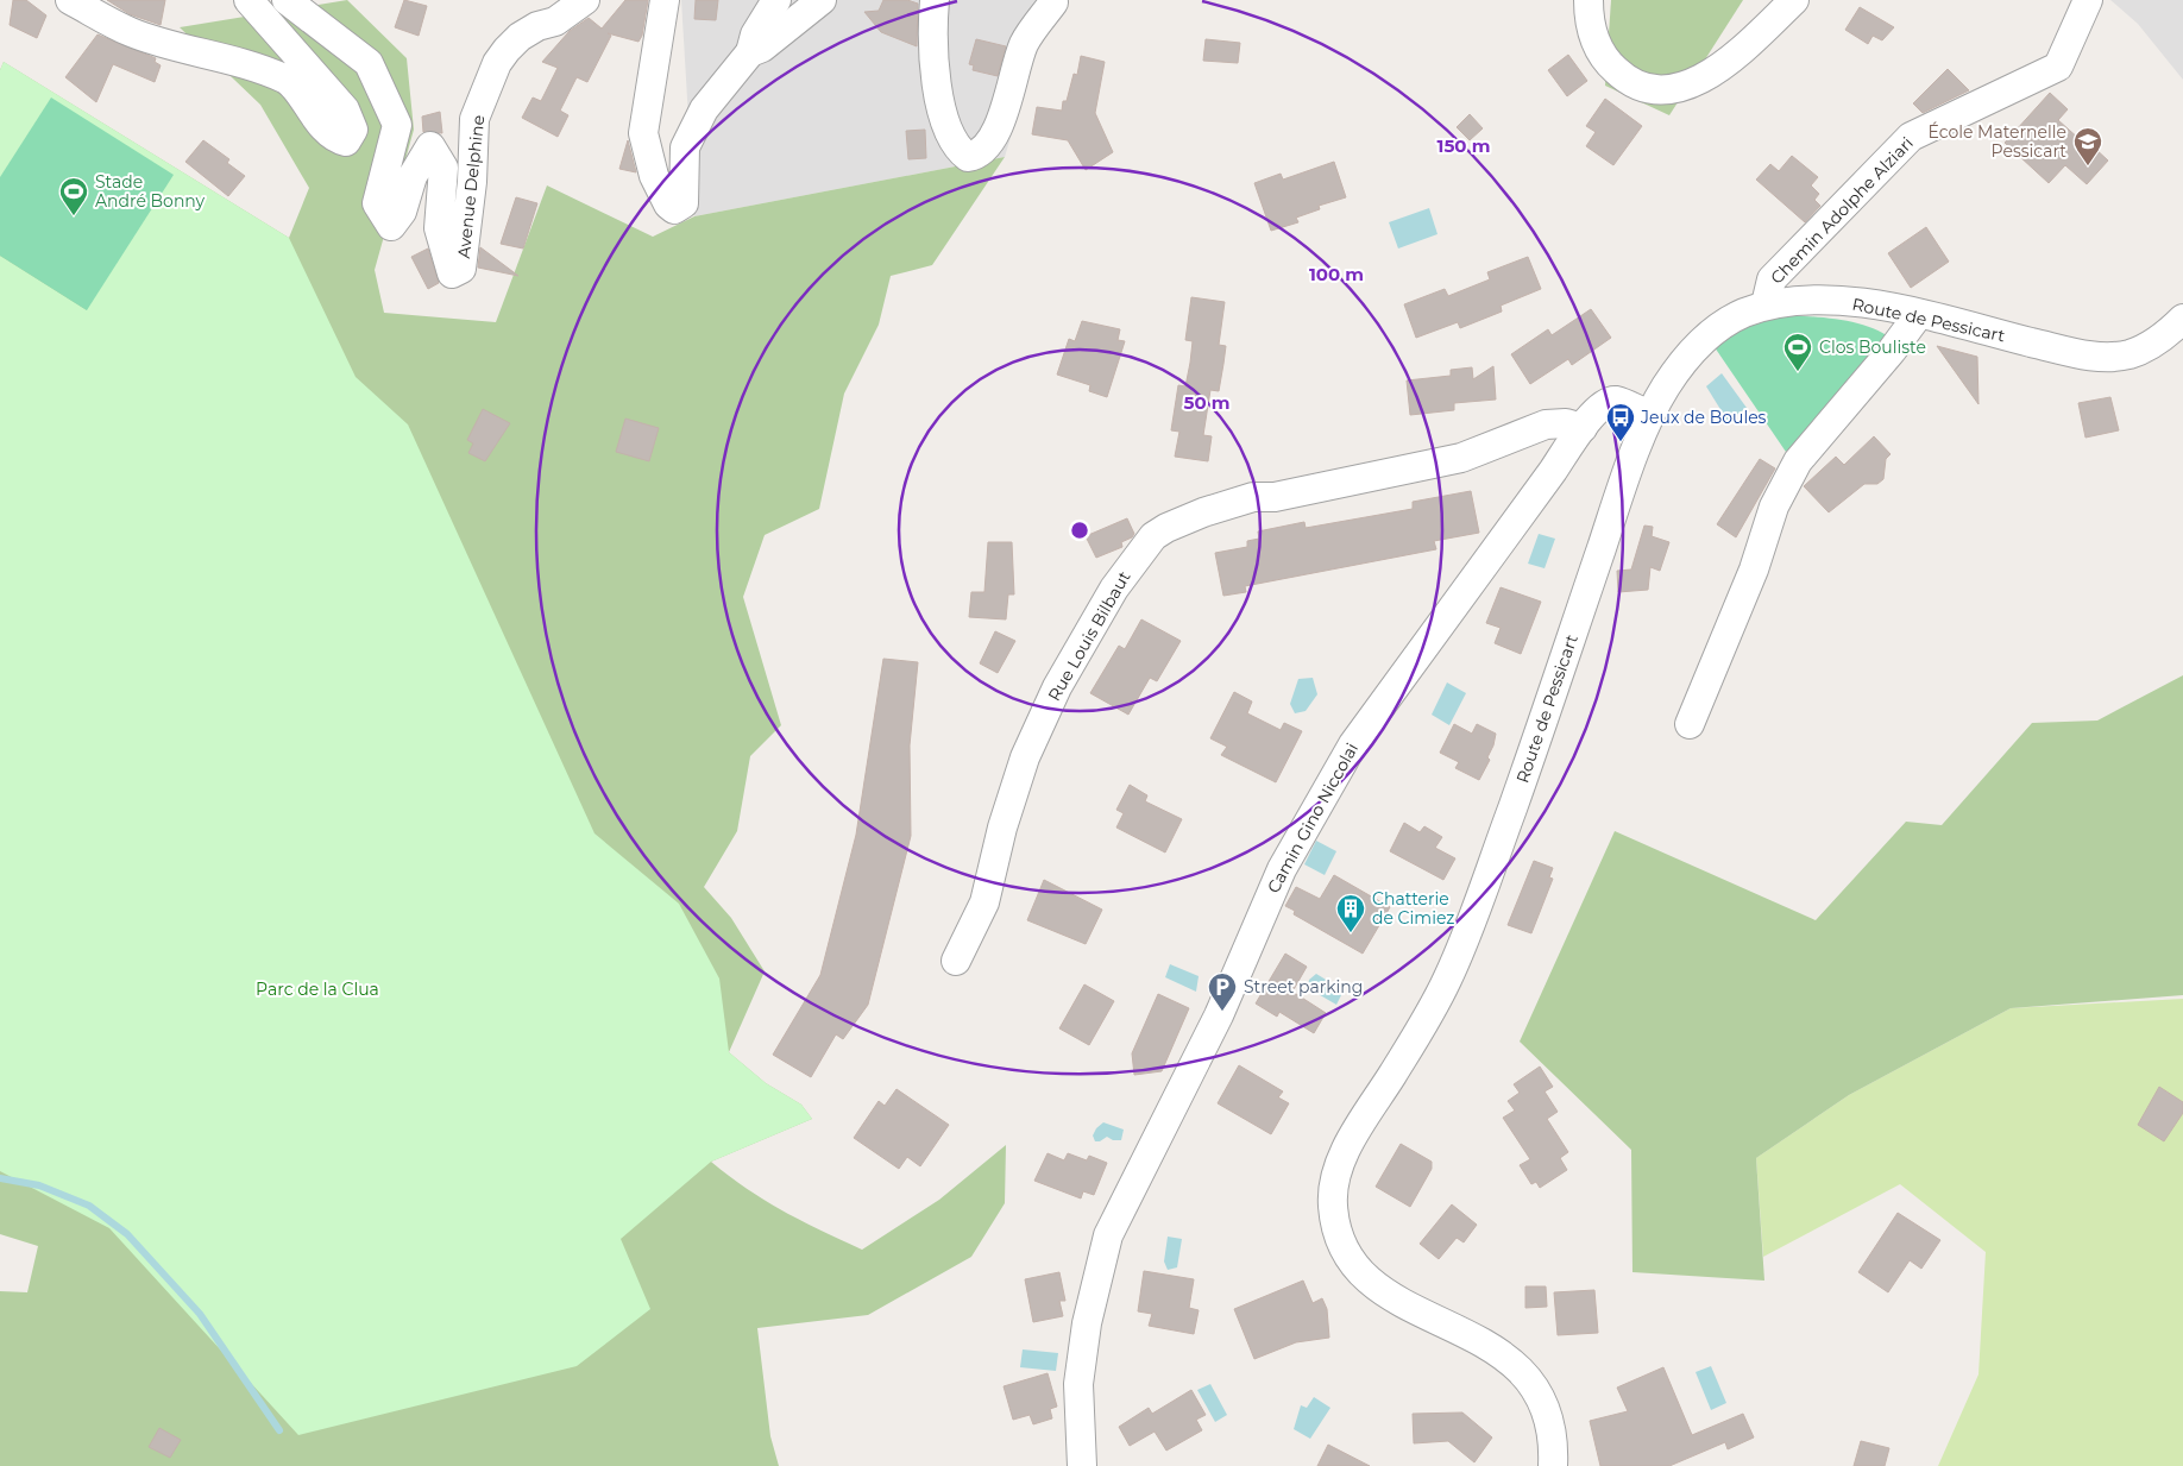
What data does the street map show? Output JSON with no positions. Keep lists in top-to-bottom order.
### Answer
{
  "streets": {
    "street": [
      "Avenue Delphine",
      "Chemin Adolphe Alziari",
      "Route de Pessicart",
      "Rue Louis Bilbaut",
      "Camin Gino Niccolai"
    ]
  },
  "crossings": [
    ["Chemin Adolphe Alziari", "Route de Pessicart"],
    ["Route de Pessicart", "Camin Gino Niccolai"],
    ["Rue Louis Bilbaut", "Camin Gino Niccolai"]
  ],
  "parks": ["Parc de la Clua"],
  "places": {
    "school or university": ["École Maternelle Pessicart"],
    "sports": ["Stade André Bonny", "Clos Bouliste"],
    "bus stop": ["Jeux de Boules"],
    "building": ["Chatterie de Cimiez"],
    "parking": ["Street parking"]
  },
  "rings": ["150 m", "100 m", "50 m"]
}
